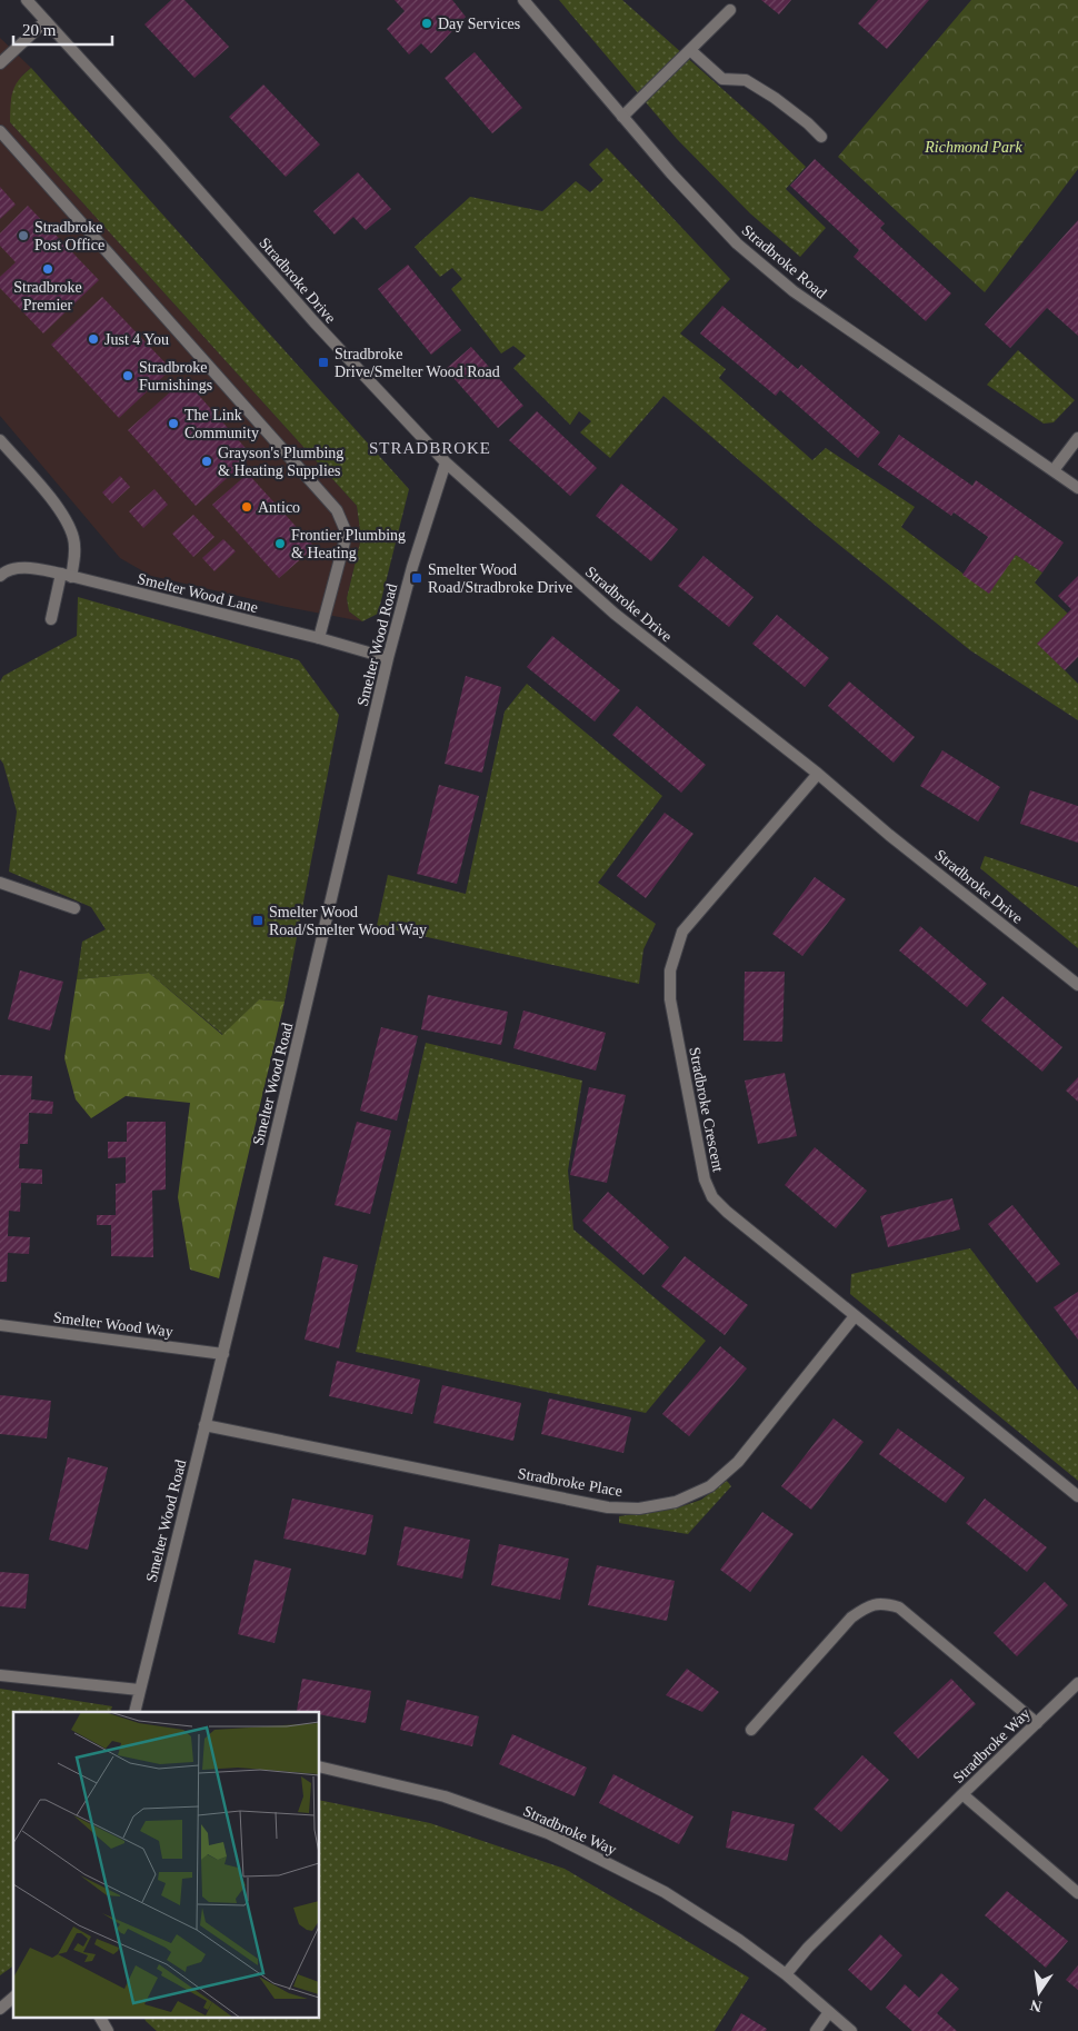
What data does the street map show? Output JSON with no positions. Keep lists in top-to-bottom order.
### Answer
{
  "streets": {
    "street": [
      "Stradbroke Road",
      "Stradbroke Drive",
      "Smelter Wood Lane",
      "Smelter Wood Road",
      "Stradbroke Crescent",
      "Smelter Wood Way",
      "Stradbroke Place",
      "Stradbroke Way"
    ]
  },
  "crossings": [
    ["Stradbroke Drive", "Smelter Wood Road"],
    ["Stradbroke Drive", "Stradbroke Crescent"],
    ["Smelter Wood Lane", "Smelter Wood Road"],
    ["Smelter Wood Road", "Smelter Wood Way"],
    ["Smelter Wood Road", "Stradbroke Place"],
    ["Stradbroke Crescent", "Stradbroke Place"]
  ],
  "districts": ["STRADBROKE"],
  "parks": ["Richmond Park"],
  "places": {
    "other": [
      "Day Services",
      "Stradbroke Post Office",
      "Stradbroke Premier",
      "Just 4 You",
      "Stradbroke Furnishings",
      "The Link Community",
      "Grayson's Plumbing & Heating Supplies",
      "Antico",
      "Frontier Plumbing & Heating"
    ],
    "transit": ["Stradbroke Drive/Smelter Wood Road", "Smelter Wood Road/Stradbroke Drive", "Smelter Wood Road/Smelter Wood Way"]
  },
  "scale_bar": "20 m",
  "north": "bottom"
}
